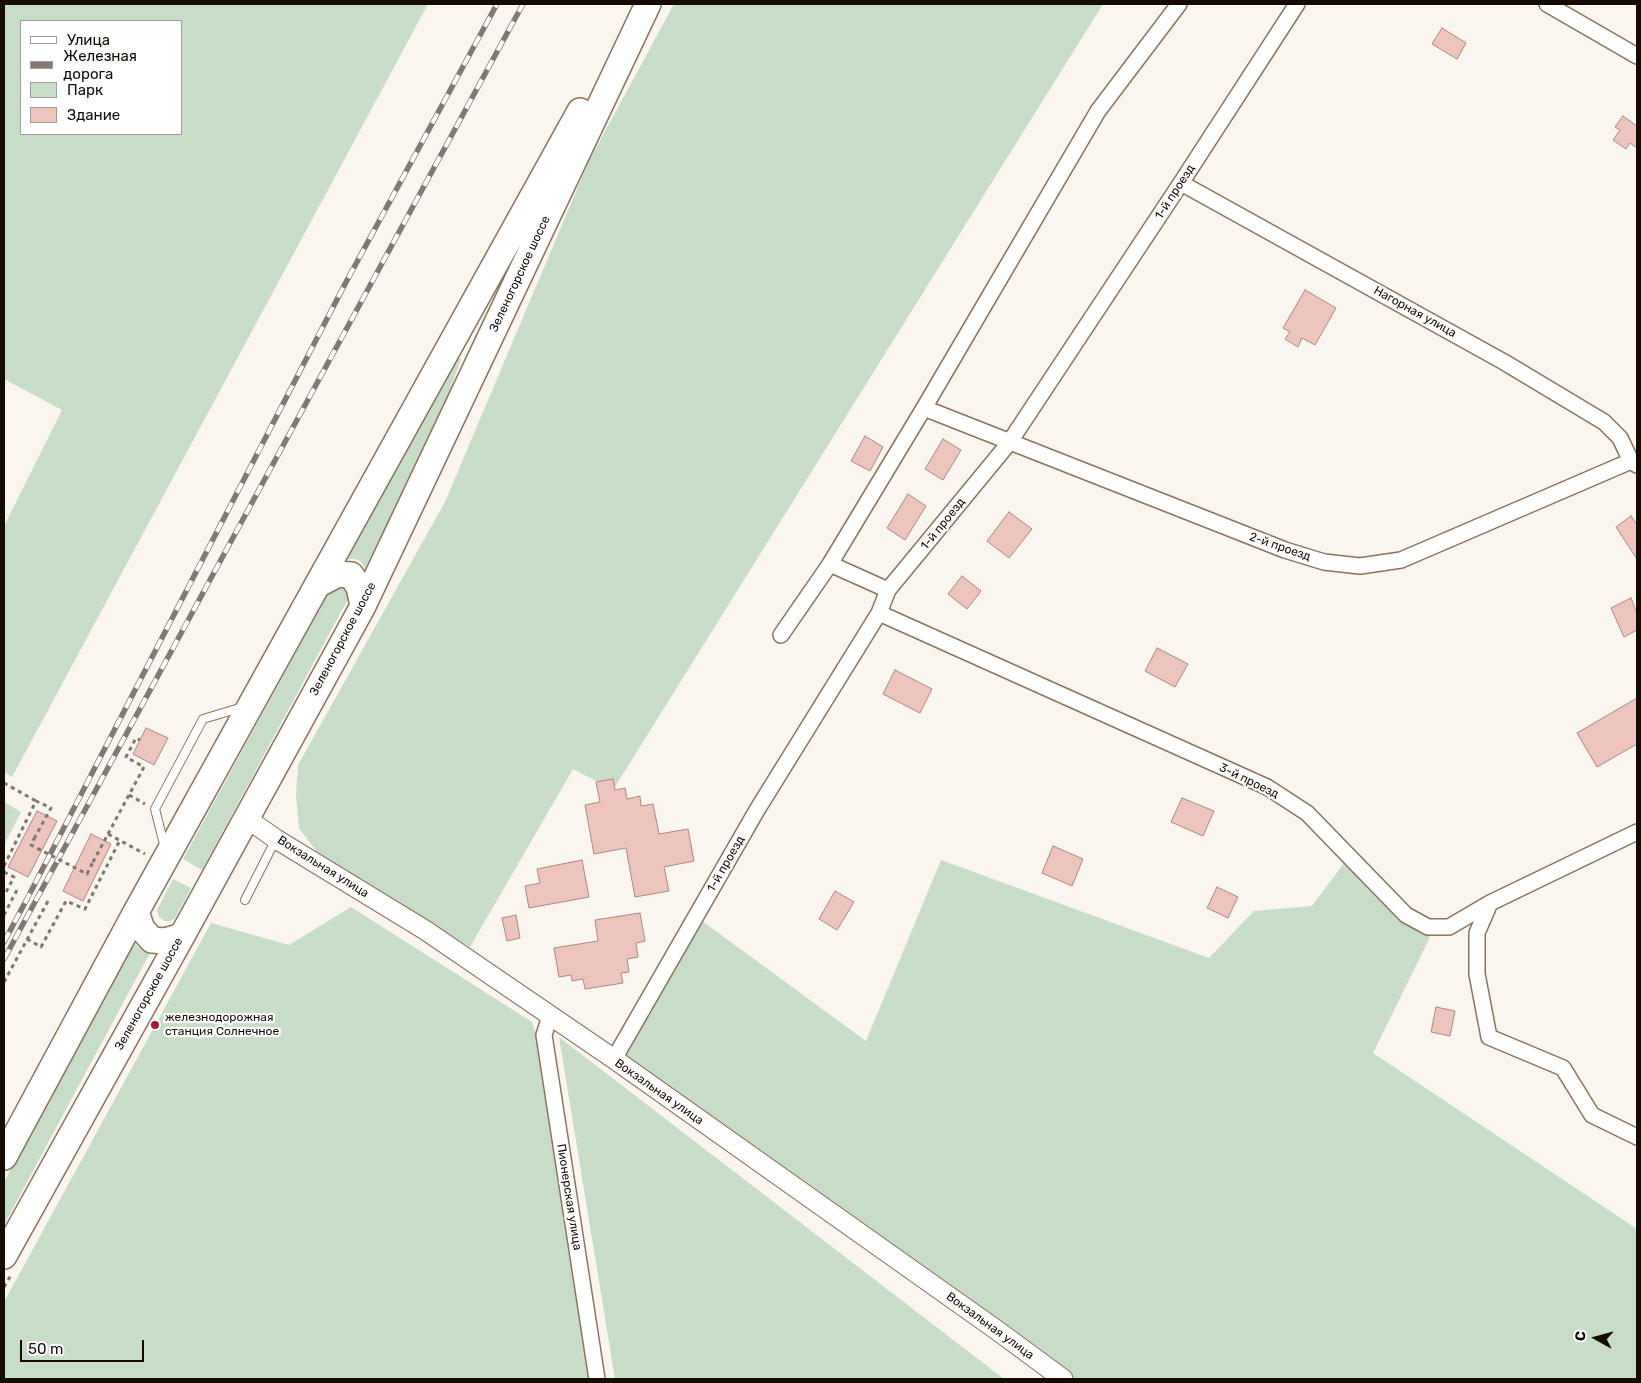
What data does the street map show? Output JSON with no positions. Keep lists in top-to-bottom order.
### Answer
{
  "streets": {
    "main road": ["Зеленогорское шоссе"],
    "street": [
      "1-й проезд",
      "Нагорная улица",
      "2-й проезд",
      "3-й проезд",
      "Вокзальная улица",
      "Пионерская улица"
    ]
  },
  "crossings": [
    ["1-й проезд", "Нагорная улица"],
    ["1-й проезд", "2-й проезд"],
    ["1-й проезд", "3-й проезд"],
    ["1-й проезд", "Вокзальная улица"],
    ["Зеленогорское шоссе", "Вокзальная улица"],
    ["Нагорная улица", "2-й проезд"],
    ["Вокзальная улица", "Пионерская улица"]
  ],
  "places": ["железнодорожная станция Солнечное"],
  "legend": [
    "Улица",
    "Железная дорога",
    "Парк",
    "Здание"
  ],
  "scale_bar": "50 m",
  "north": "left"
}
